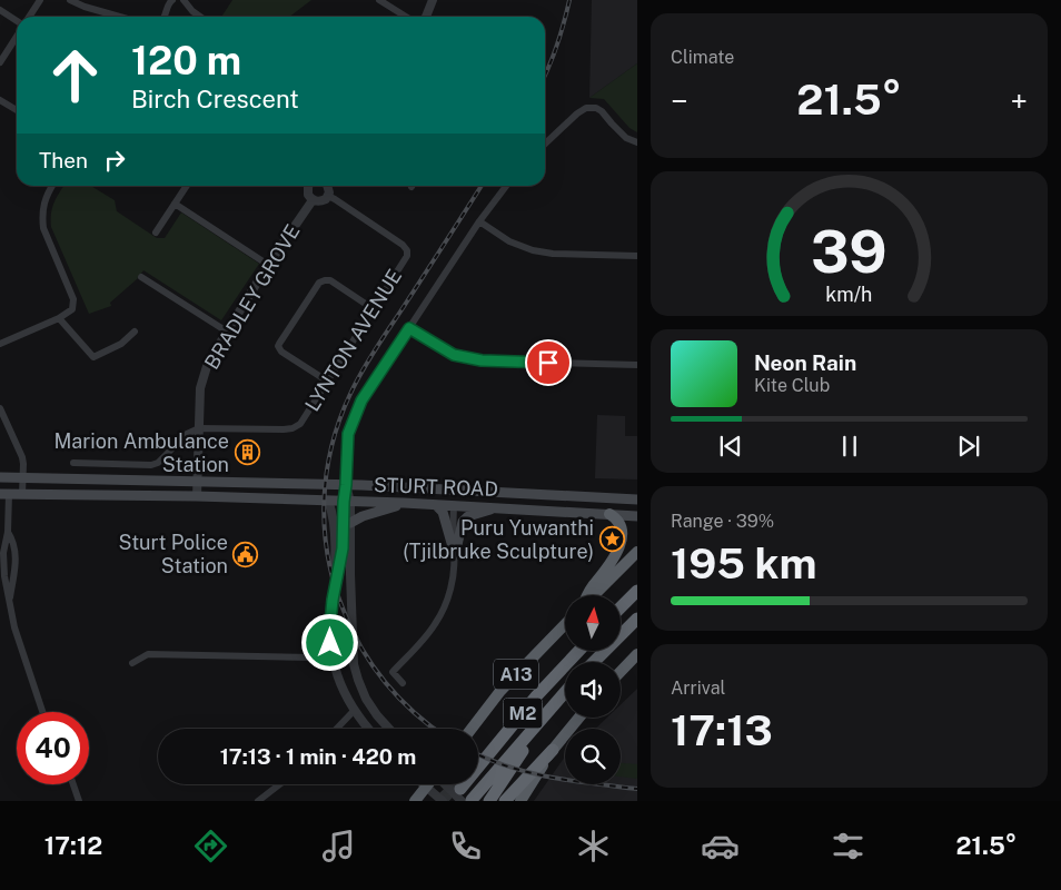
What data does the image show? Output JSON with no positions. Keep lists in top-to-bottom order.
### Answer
{
  "streets": {
    "highway": ["A13", "M2"],
    "main road": ["STURT ROAD"],
    "street": ["BRADLEY GROVE", "LYNTON AVENUE"]
  },
  "crossings": [
    ["BRADLEY GROVE", "LYNTON AVENUE"],
    ["BRADLEY GROVE", "STURT ROAD"]
  ],
  "places": {
    "building": ["Marion Ambulance Station"],
    "place": ["Puru Yuwanthi (Tjilbruke Sculpture)"],
    "public building": ["Sturt Police Station"]
  },
  "north": "top",
  "page": {
    "tile": [
      "Climate",
      ["Range · 39%", "195 km"],
      ["Arrival", "17:13"]
    ],
    "turn": ["120 m", "Birch Crescent"],
    "heat": ["−", "21.5°", "+"],
    "then": "Then",
    "song": ["Neon Rain", "Kite Club"],
    "limit": "40",
    "trip": "17:13 · 1 min · 420 m",
    "tabs": ["17:12", "21.5°"],
    "gauge": ["39", "km/h"]
  }
}
